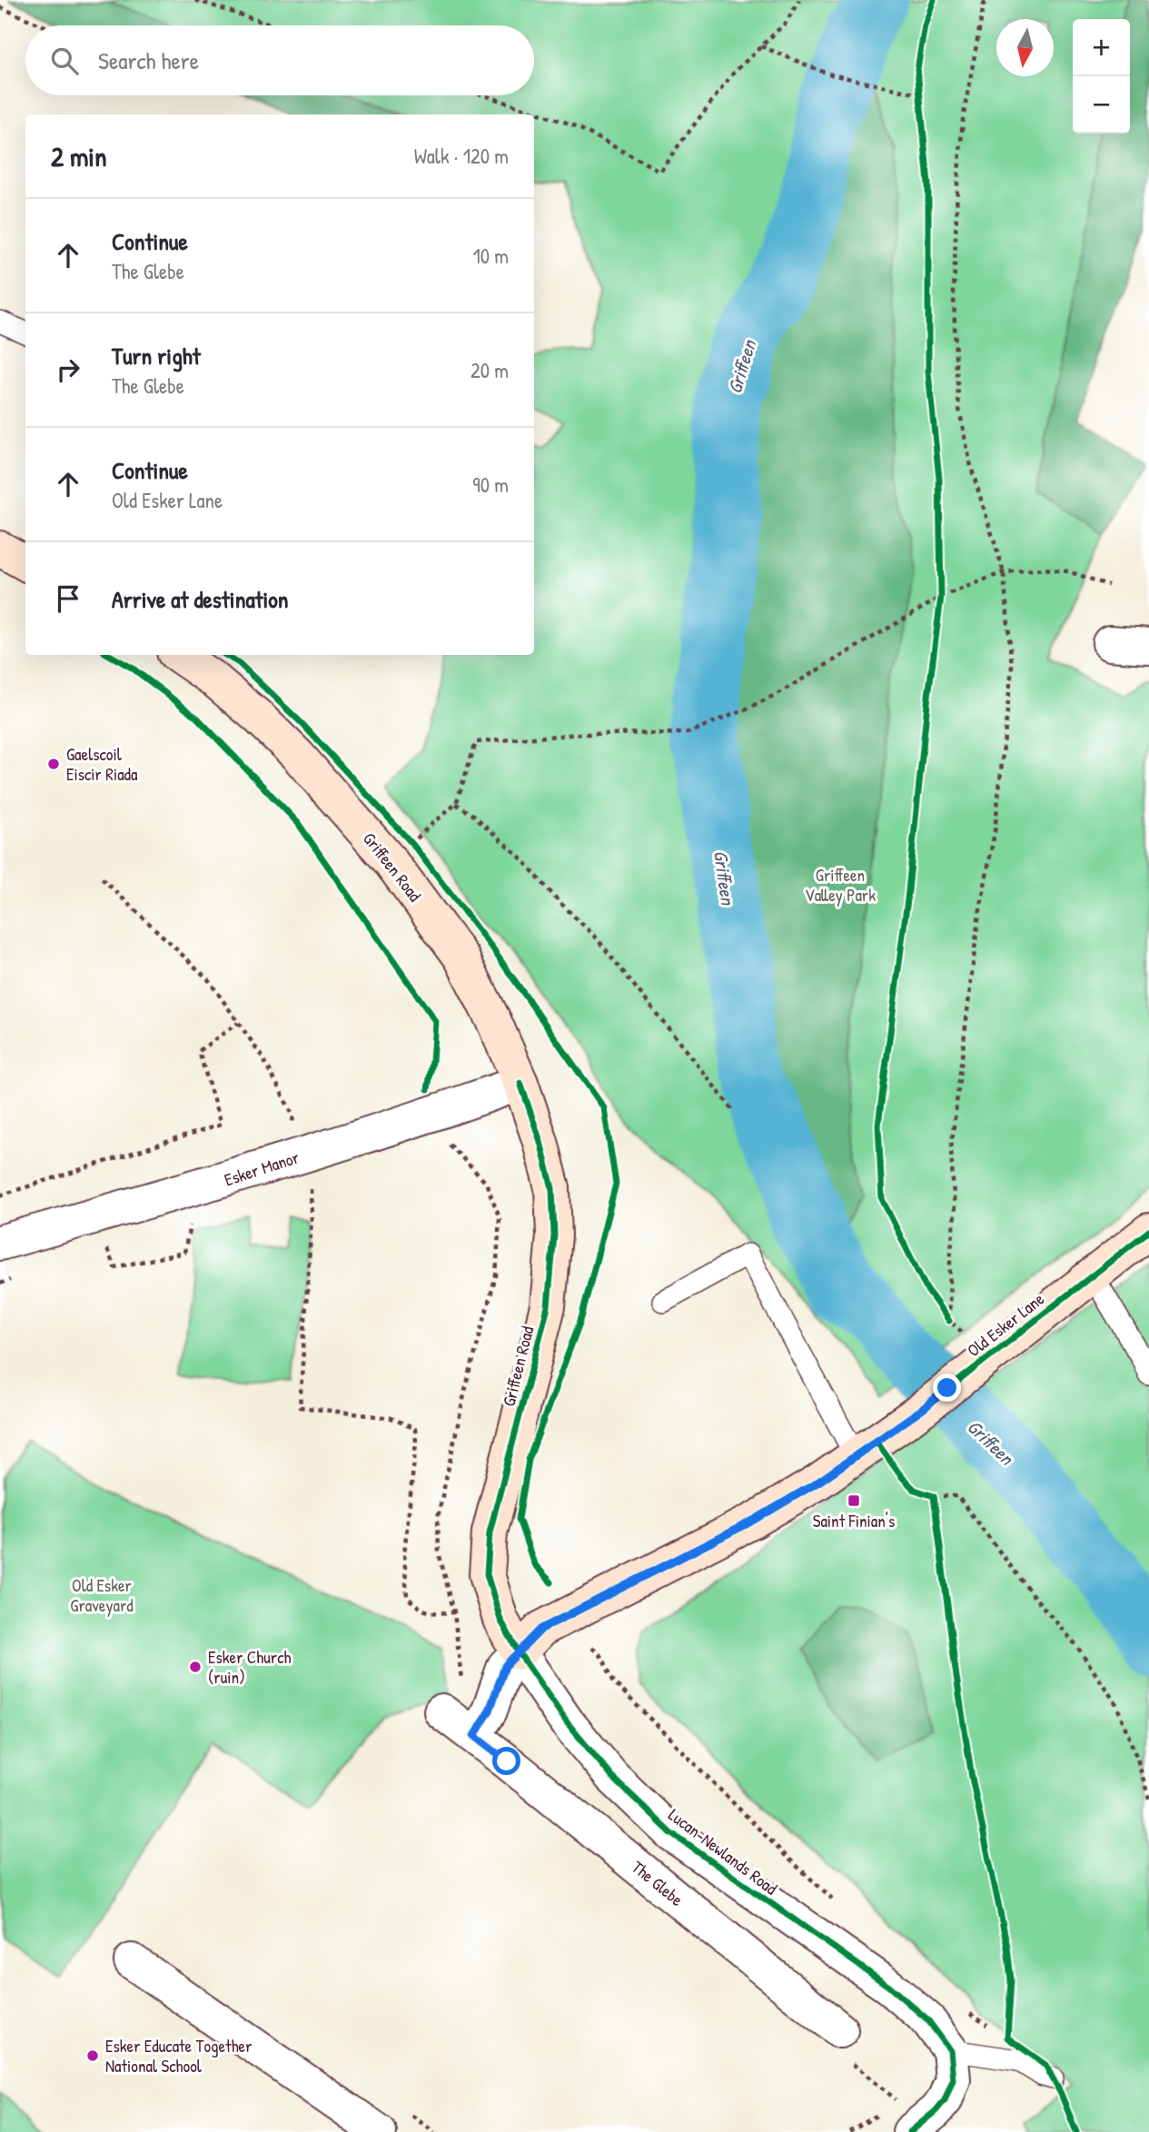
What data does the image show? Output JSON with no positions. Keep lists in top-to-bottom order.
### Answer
{
  "streets": {
    "street": [
      "Griffeen Road",
      "Esker Manor",
      "Old Esker Lane",
      "Lucan-Newlands Road",
      "The Glebe"
    ]
  },
  "crossings": [
    ["Griffeen Road", "Esker Manor"],
    ["Griffeen Road", "Old Esker Lane"],
    ["Griffeen Road", "Lucan-Newlands Road"],
    ["Old Esker Lane", "Lucan-Newlands Road"]
  ],
  "water": ["Griffeen"],
  "parks": ["Griffeen Valley Park", "Old Esker Graveyard"],
  "places": {
    "other": ["Gaelscoil Eiscir Riada", "Esker Church (ruin)", "Esker Educate Together National School"],
    "transit": ["Saint Finian's"]
  },
  "north": "bottom",
  "page": {
    "map_buttons": ["+", "−"],
    "search": "Search here",
    "heading": ["2 min", "Walk · 120 m"],
    "list": [
      ["Continue", "The Glebe", "10 m"],
      ["Turn right", "The Glebe", "20 m"],
      ["Continue", "Old Esker Lane", "90 m"],
      "Arrive at destination"
    ]
  }
}
